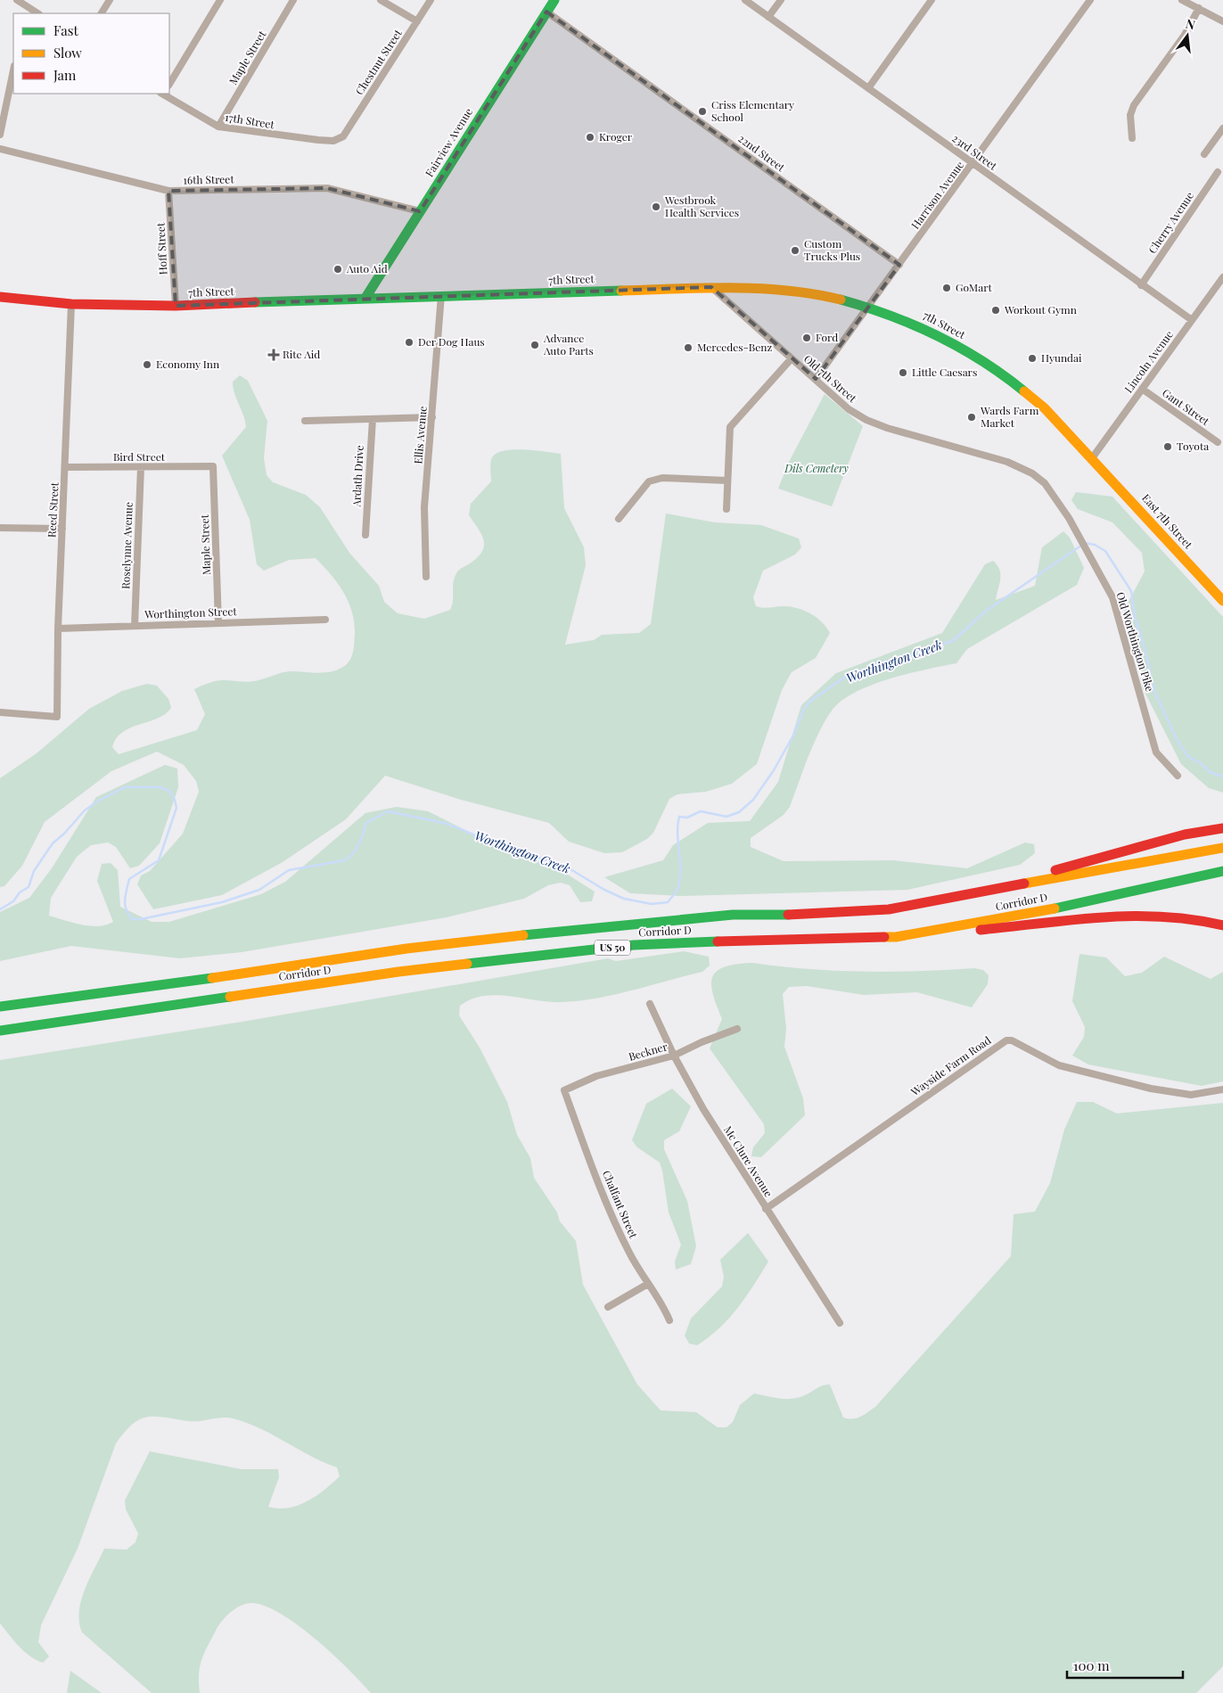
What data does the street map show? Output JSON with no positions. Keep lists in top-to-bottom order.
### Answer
{
  "streets": {
    "main road": [
      "Fairview Avenue",
      "7th Street",
      "East 7th Street",
      "Corridor D",
      "US 50"
    ],
    "street": [
      "Maple Street",
      "Chestnut Street",
      "17th Street",
      "23rd Street",
      "22nd Street",
      "16th Street",
      "Harrison Avenue",
      "Cherry Avenue",
      "Hoff Street",
      "Lincoln Avenue",
      "Old 7th Street",
      "Gant Street",
      "Ellis Avenue",
      "Bird Street",
      "Ardath Drive",
      "Reed Street",
      "Roselynne Avenue",
      "Worthington Street",
      "Old Worthington Pike",
      "Beckner",
      "Wayside Farm Road",
      "Mc Clure Avenue",
      "Chalfant Street"
    ]
  },
  "crossings": [
    ["Maple Street", "17th Street"],
    ["Maple Street", "Bird Street"],
    ["Maple Street", "Worthington Street"],
    ["Chestnut Street", "17th Street"],
    ["Fairview Avenue", "22nd Street"],
    ["Fairview Avenue", "16th Street"],
    ["Fairview Avenue", "7th Street"],
    ["23rd Street", "Harrison Avenue"],
    ["23rd Street", "Cherry Avenue"],
    ["23rd Street", "Lincoln Avenue"],
    ["22nd Street", "Harrison Avenue"],
    ["16th Street", "Hoff Street"],
    ["Harrison Avenue", "7th Street"],
    ["Harrison Avenue", "Old 7th Street"],
    ["Hoff Street", "7th Street"],
    ["7th Street", "Lincoln Avenue"],
    ["7th Street", "Old 7th Street"],
    ["7th Street", "Ellis Avenue"],
    ["7th Street", "Reed Street"],
    ["7th Street", "East 7th Street"],
    ["Lincoln Avenue", "Gant Street"],
    ["Lincoln Avenue", "East 7th Street"],
    ["Old 7th Street", "Old Worthington Pike"],
    ["Bird Street", "Reed Street"],
    ["Bird Street", "Roselynne Avenue"],
    ["Reed Street", "Worthington Street"],
    ["Roselynne Avenue", "Worthington Street"],
    ["Beckner", "Mc Clure Avenue"],
    ["Beckner", "Chalfant Street"],
    ["Wayside Farm Road", "Mc Clure Avenue"]
  ],
  "water": ["Worthington Creek"],
  "parks": ["Dils Cemetery"],
  "places": {
    "other": [
      "Criss Elementary School",
      "Kroger",
      "Westbrook Health Services",
      "Custom Trucks Plus",
      "Auto Aid",
      "GoMart",
      "Workout Gymn",
      "Ford",
      "Der Dog Haus",
      "Advance Auto Parts",
      "Mercedes-Benz",
      "Hyundai",
      "Economy Inn",
      "Little Caesars",
      "Wards Farm Market",
      "Toyota"
    ],
    "health": ["Rite Aid"]
  },
  "legend": ["Fast", "Slow", "Jam"],
  "scale_bar": "100 m",
  "north": "top"
}
